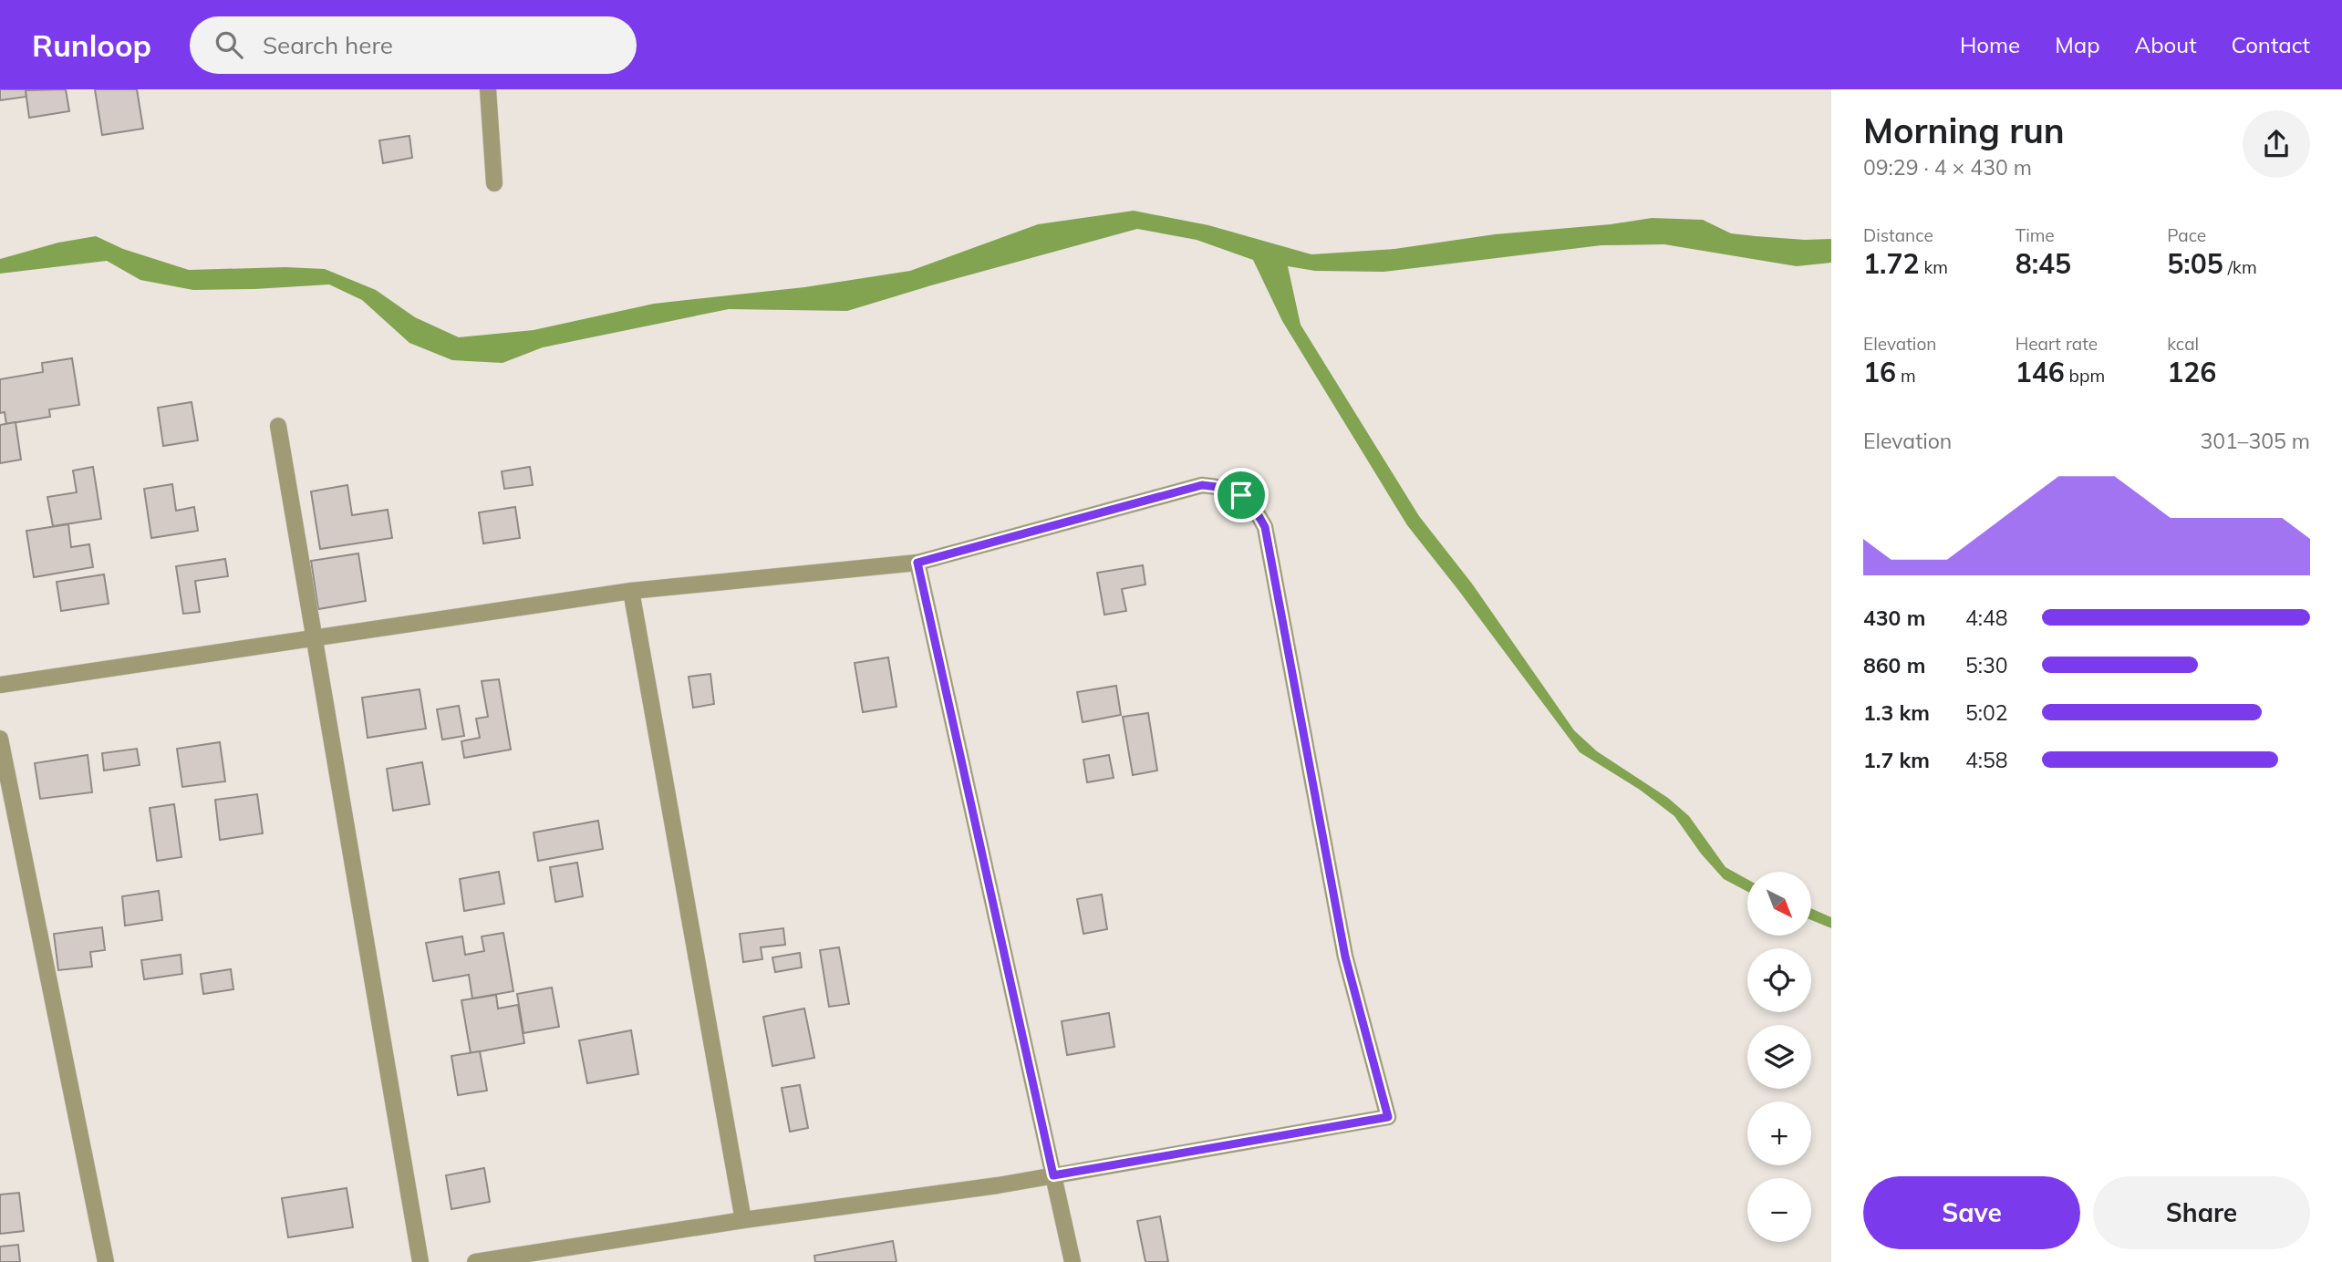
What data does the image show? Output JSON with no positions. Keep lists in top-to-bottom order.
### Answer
{
  "north": "bottom right",
  "page": {
    "header": "Runloop",
    "search": "Search here",
    "nav": [
      "Home",
      "Map",
      "About",
      "Contact"
    ],
    "heading": ["Morning run", "09:29 · 4 × 430 m"],
    "stats": [
      ["Distance", "1.72 km"],
      ["Time", "8:45"],
      ["Pace", "5:05 /km"],
      ["Elevation", "16 m"],
      ["Heart rate", "146 bpm"],
      ["kcal", "126"]
    ],
    "chart": ["Elevation", "301–305 m"],
    "list": [
      {
        "name": "430 m",
        "note": "4:48"
      },
      {
        "name": "860 m",
        "note": "5:30"
      },
      {
        "name": "1.3 km",
        "note": "5:02"
      },
      {
        "name": "1.7 km",
        "note": "4:58"
      }
    ],
    "map_buttons": ["+", "−"],
    "buttons": ["Save", "Share"]
  }
}
